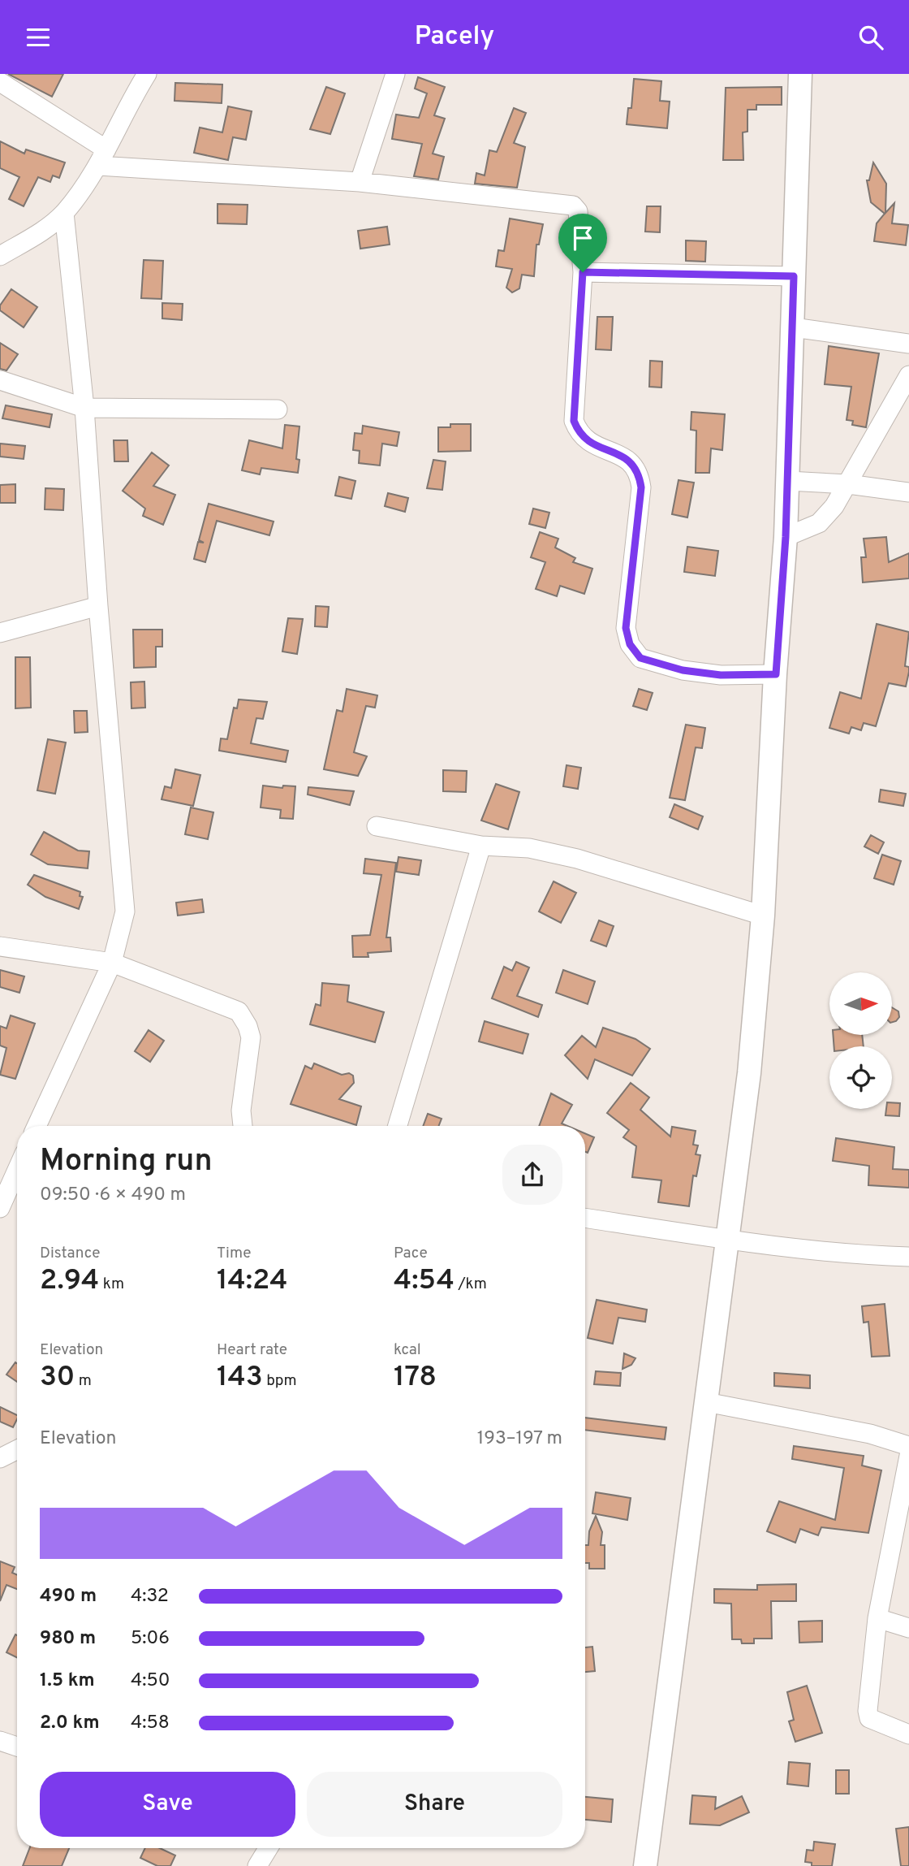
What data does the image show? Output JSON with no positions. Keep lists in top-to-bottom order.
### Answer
{
  "north": "right",
  "page": {
    "header": "Pacely",
    "heading": ["Morning run", "09:50 · 6 × 490 m"],
    "stats": [
      ["Distance", "2.94 km"],
      ["Time", "14:24"],
      ["Pace", "4:54 /km"],
      ["Elevation", "30 m"],
      ["Heart rate", "143 bpm"],
      ["kcal", "178"]
    ],
    "chart": ["Elevation", "193–197 m"],
    "list": [
      {
        "name": "490 m",
        "note": "4:32"
      },
      {
        "name": "980 m",
        "note": "5:06"
      },
      {
        "name": "1.5 km",
        "note": "4:50"
      },
      {
        "name": "2.0 km",
        "note": "4:58"
      }
    ],
    "buttons": ["Save", "Share"]
  }
}
